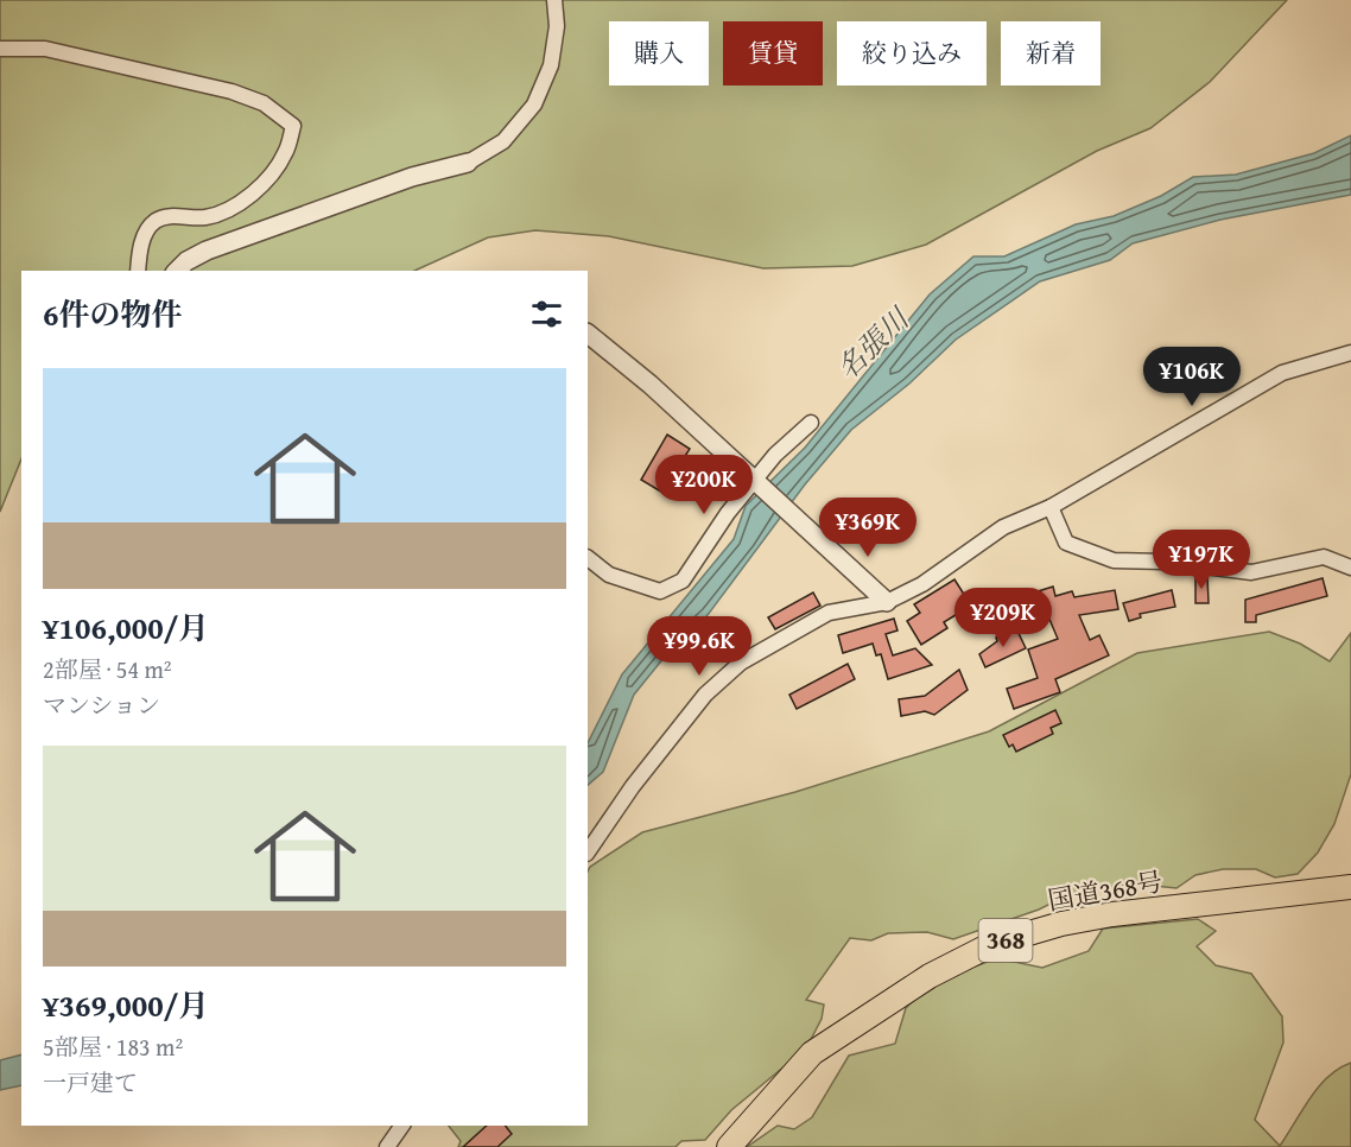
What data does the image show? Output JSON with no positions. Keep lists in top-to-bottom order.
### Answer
{
  "streets": {
    "highway": ["国道368号", "368"]
  },
  "water": ["名張川"],
  "page": {
    "chip": [
      "購入",
      "賃貸",
      "絞り込み",
      "新着"
    ],
    "heading": "6件の物件",
    "price": [
      "¥106K",
      "¥200K",
      "¥369K",
      "¥197K",
      "¥209K",
      "¥99.6K"
    ],
    "list": [
      {
        "name": "¥106,000/月",
        "note": "2部屋 · 54 m² · マンション"
      },
      {
        "name": "¥369,000/月",
        "note": "5部屋 · 183 m² · 一戸建て"
      }
    ]
  }
}
